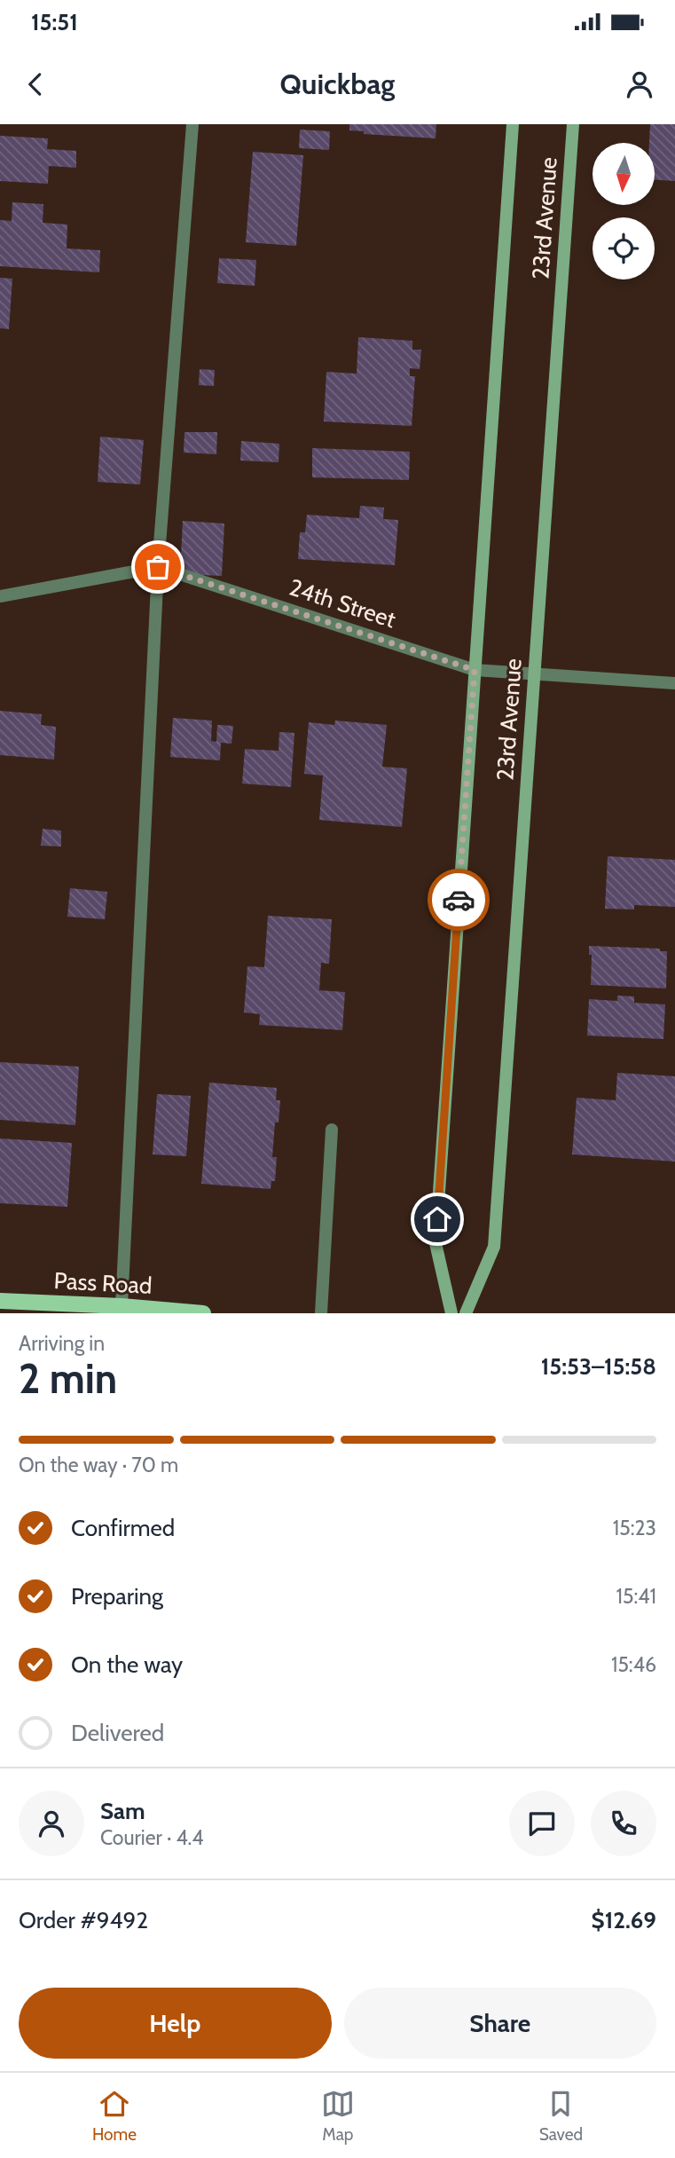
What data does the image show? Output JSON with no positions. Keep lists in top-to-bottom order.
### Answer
{
  "streets": {
    "main road": ["Pass Road"],
    "street": ["23rd Avenue", "24th Street"]
  },
  "crossings": [
    ["23rd Avenue", "24th Street"]
  ],
  "north": "bottom",
  "page": {
    "status": "15:51",
    "header": "Quickbag",
    "heading": ["2 min", "Arriving in", "15:53–15:58"],
    "panel": [
      "Sam",
      "Courier · 4.4",
      "Order #9492",
      "$12.69"
    ],
    "bar": "On the way · 70 m",
    "list": [
      ["Confirmed", "15:23"],
      ["Preparing", "15:41"],
      ["On the way", "15:46"],
      "Delivered"
    ],
    "buttons": ["Help", "Share"],
    "tabs": ["Home", "Map", "Saved"]
  }
}
